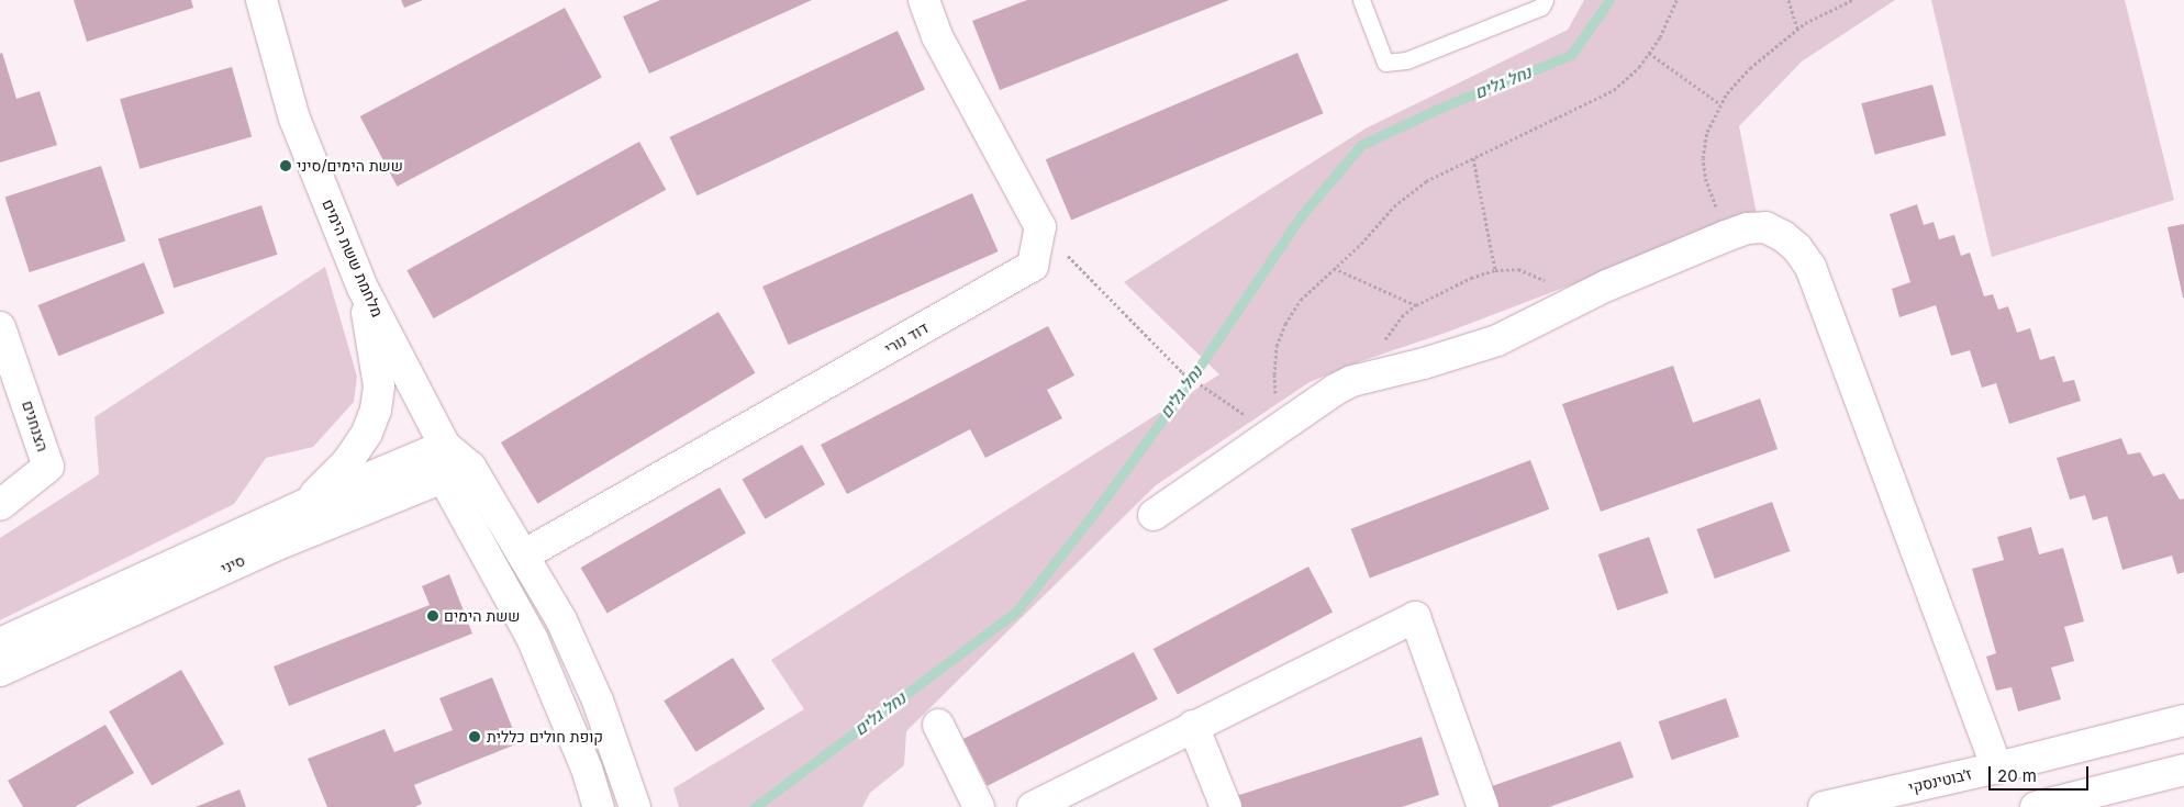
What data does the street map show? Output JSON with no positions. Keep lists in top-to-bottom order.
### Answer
{
  "streets": {
    "street": [
      "מלחמת ששת הימים",
      "דוד נורי",
      "הצנחנים",
      "סיני",
      "ז׳בוטינסקי"
    ]
  },
  "crossings": [
    ["מלחמת ששת הימים", "דוד נורי"],
    ["מלחמת ששת הימים", "סיני"]
  ],
  "water": ["נחל גלים"],
  "places": ["ששת הימים/סיני", "ששת הימים", "קופת חולים כללית"],
  "scale_bar": "20 m"
}
